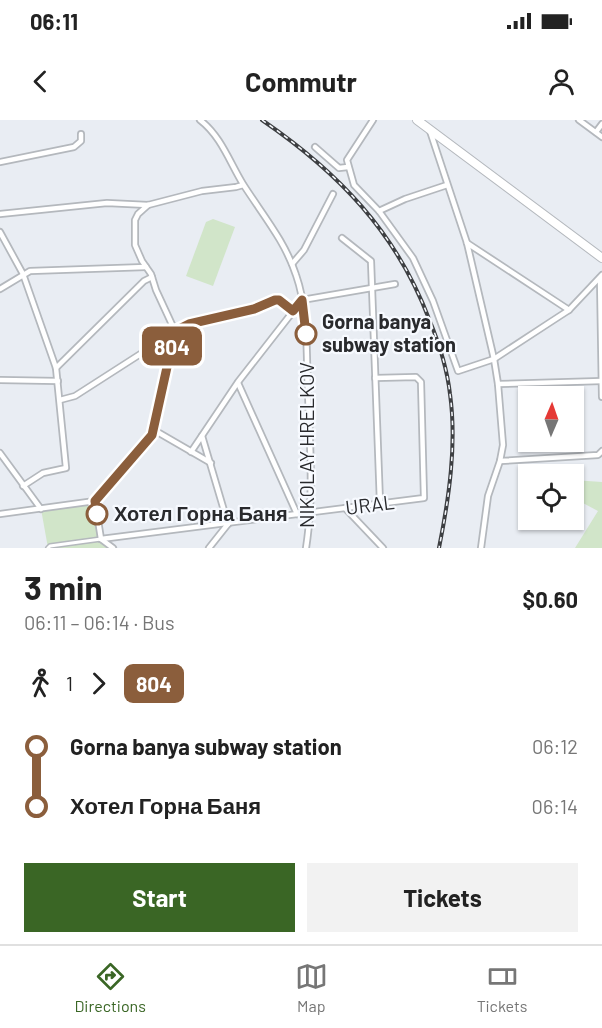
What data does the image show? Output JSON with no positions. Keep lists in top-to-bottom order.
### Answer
{
  "streets": {
    "street": ["NIKOLAY HRELKOV", "URAL"]
  },
  "crossings": [
    ["NIKOLAY HRELKOV", "URAL"]
  ],
  "places": ["Gorna banya subway station", "Хотел Горна Баня"],
  "lines": ["bus line 804"],
  "north": "top",
  "page": {
    "status": "06:11",
    "header": "Commutr",
    "on_map": "804",
    "heading": ["3 min", "06:11 – 06:14 · Bus", "$0.60"],
    "legs": ["1", "804"],
    "list": [
      {
        "name": "Gorna banya subway station",
        "value": "06:12"
      },
      {
        "name": "Хотел Горна Баня",
        "value": "06:14"
      }
    ],
    "buttons": ["Start", "Tickets"],
    "tabs": ["Directions", "Map", "Tickets"]
  }
}
